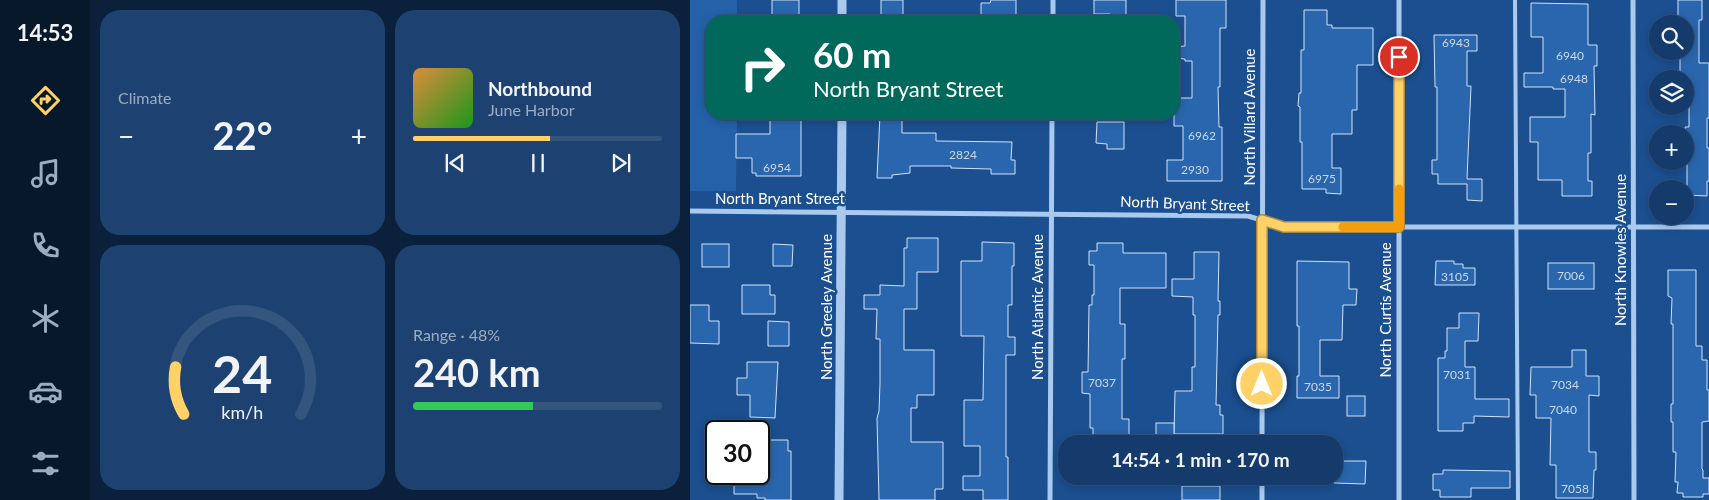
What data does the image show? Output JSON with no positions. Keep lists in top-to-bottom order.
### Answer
{
  "streets": {
    "street": [
      "North Villard Avenue",
      "North Bryant Street",
      "North Knowles Avenue",
      "North Greeley Avenue",
      "North Atlantic Avenue",
      "North Curtis Avenue"
    ]
  },
  "crossings": [
    ["North Villard Avenue", "North Bryant Street"],
    ["North Bryant Street", "North Knowles Avenue"],
    ["North Bryant Street", "North Greeley Avenue"],
    ["North Bryant Street", "North Atlantic Avenue"],
    ["North Bryant Street", "North Curtis Avenue"]
  ],
  "house_numbers": [
    "6943",
    "6940",
    "6948",
    "6962",
    "2824",
    "6954",
    "2930",
    "6975",
    "7006",
    "3105",
    "7031",
    "7037",
    "7034",
    "7035",
    "7040",
    "7058"
  ],
  "page": {
    "tabs": "14:53",
    "tile": [
      "Climate",
      ["Range · 48%", "240 km"]
    ],
    "map_buttons": ["+", "−"],
    "turn": ["60 m", "North Bryant Street"],
    "song": ["Northbound", "June Harbor"],
    "heat": ["−", "22°", "+"],
    "limit": "30",
    "trip": "14:54 · 1 min · 170 m",
    "gauge": ["24", "km/h"]
  }
}
